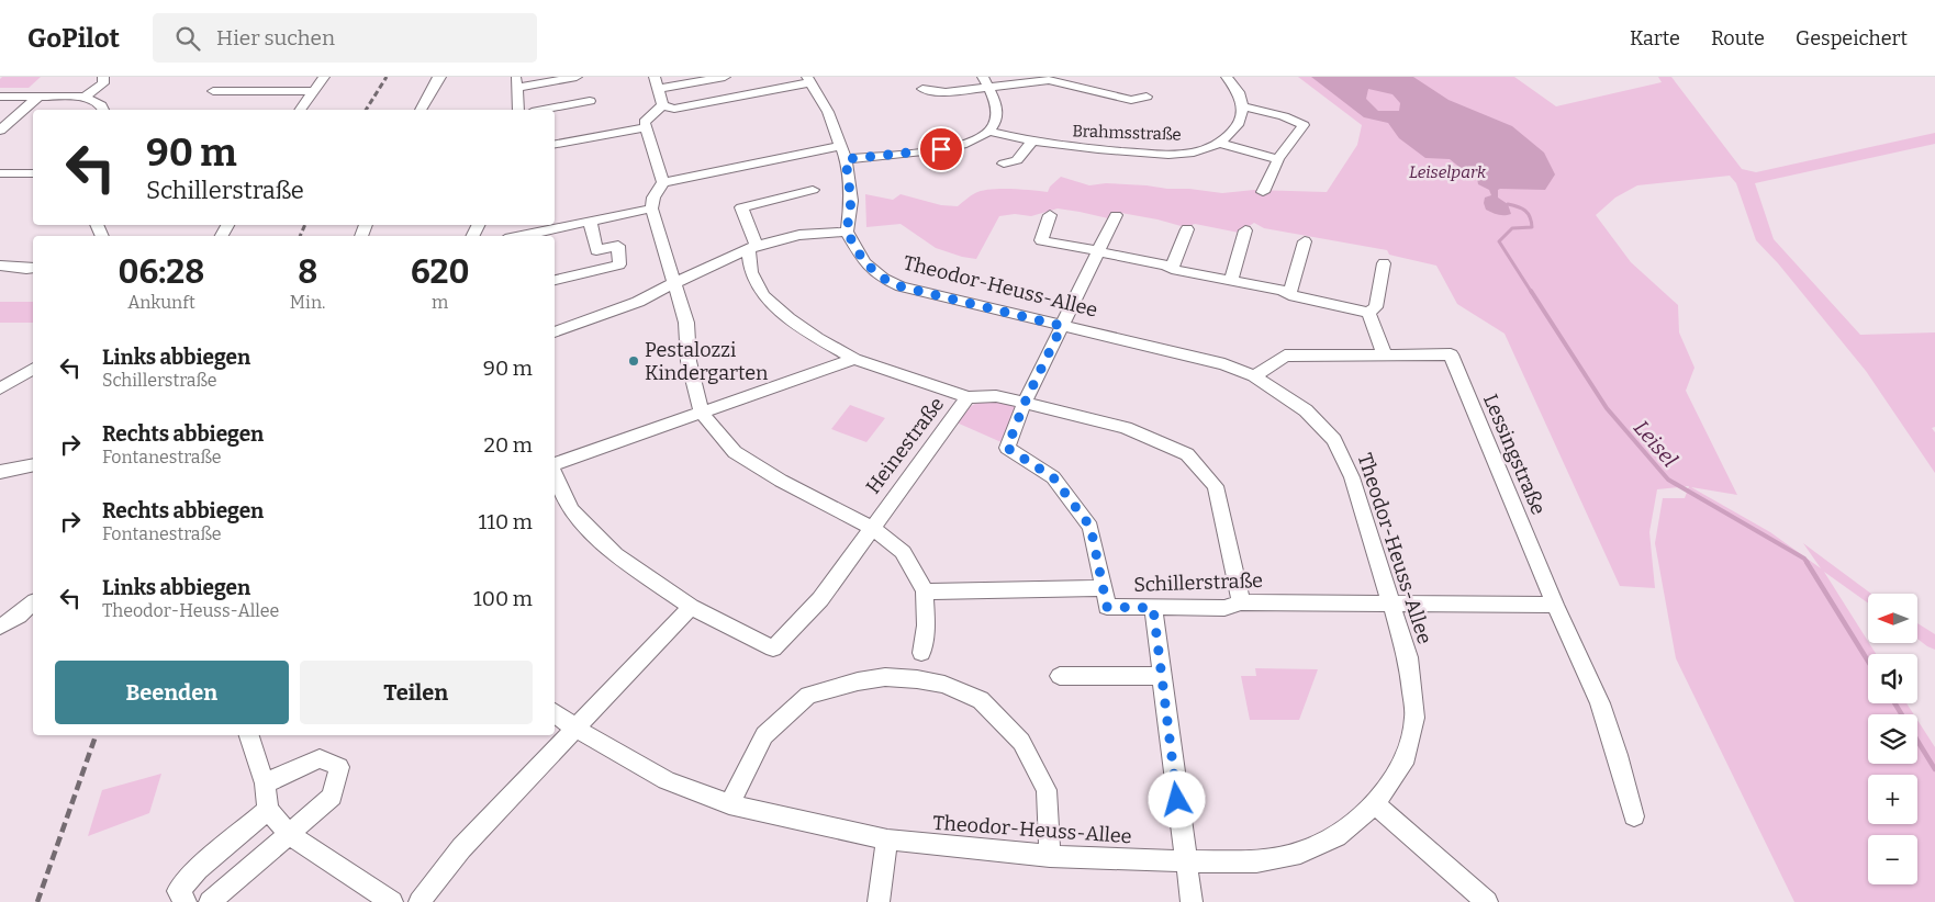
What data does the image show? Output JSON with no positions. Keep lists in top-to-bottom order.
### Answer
{
  "streets": {
    "street": [
      "Brahmsstraße",
      "Theodor-Heuss-Allee",
      "Heinestraße",
      "Lessingstraße",
      "Schillerstraße"
    ]
  },
  "crossings": [
    ["Theodor-Heuss-Allee", "Lessingstraße"],
    ["Theodor-Heuss-Allee", "Schillerstraße"],
    ["Heinestraße", "Schillerstraße"]
  ],
  "water": ["Leisel"],
  "parks": ["Leiselpark"],
  "places": ["Pestalozzi Kindergarten"],
  "north": "left",
  "page": {
    "header": "GoPilot",
    "search": "Hier suchen",
    "nav": ["Karte", "Route", "Gespeichert"],
    "turn": ["90 m", "Schillerstraße"],
    "eta": [
      "06:28",
      "Ankunft",
      "8",
      "Min.",
      "620",
      "m"
    ],
    "list": [
      {
        "name": "Links abbiegen",
        "note": "Schillerstraße",
        "value": "90 m"
      },
      {
        "name": "Rechts abbiegen",
        "note": "Fontanestraße",
        "value": "20 m"
      },
      {
        "name": "Rechts abbiegen",
        "note": "Fontanestraße",
        "value": "110 m"
      },
      {
        "name": "Links abbiegen",
        "note": "Theodor-Heuss-Allee",
        "value": "100 m"
      }
    ],
    "map_buttons": ["+", "−"],
    "buttons": ["Beenden", "Teilen"]
  }
}
